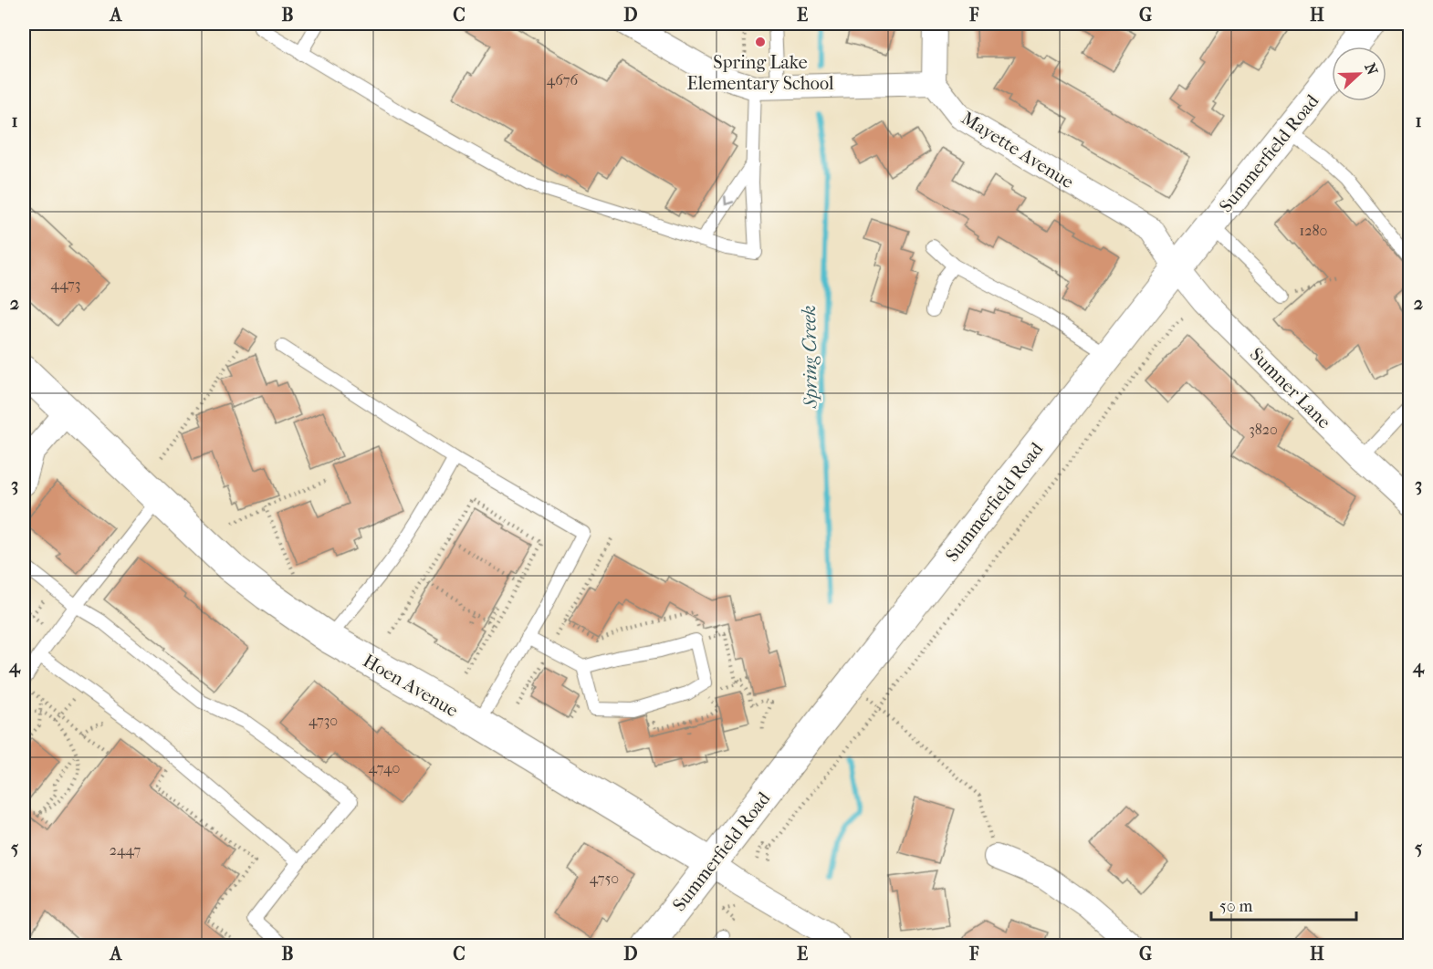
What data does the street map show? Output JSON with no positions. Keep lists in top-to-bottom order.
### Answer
{
  "streets": {
    "street": [
      "Mayette Avenue",
      "Summerfield Road",
      "Sumner Lane",
      "Hoen Avenue"
    ]
  },
  "crossings": [
    ["Mayette Avenue", "Summerfield Road"],
    ["Mayette Avenue", "Sumner Lane"],
    ["Summerfield Road", "Sumner Lane"],
    ["Summerfield Road", "Hoen Avenue"]
  ],
  "water": ["Spring Creek"],
  "places": ["Spring Lake Elementary School"],
  "house_numbers": [
    "4676",
    "1280",
    "4473",
    "3820",
    "4730",
    "4740",
    "2447",
    "4750"
  ],
  "scale_bar": "50 m",
  "north": "right",
  "grid": {
    "columns": [
      "A",
      "B",
      "C",
      "D",
      "E",
      "F",
      "G",
      "H"
    ],
    "rows": [
      "1",
      "2",
      "3",
      "4",
      "5"
    ]
  }
}
